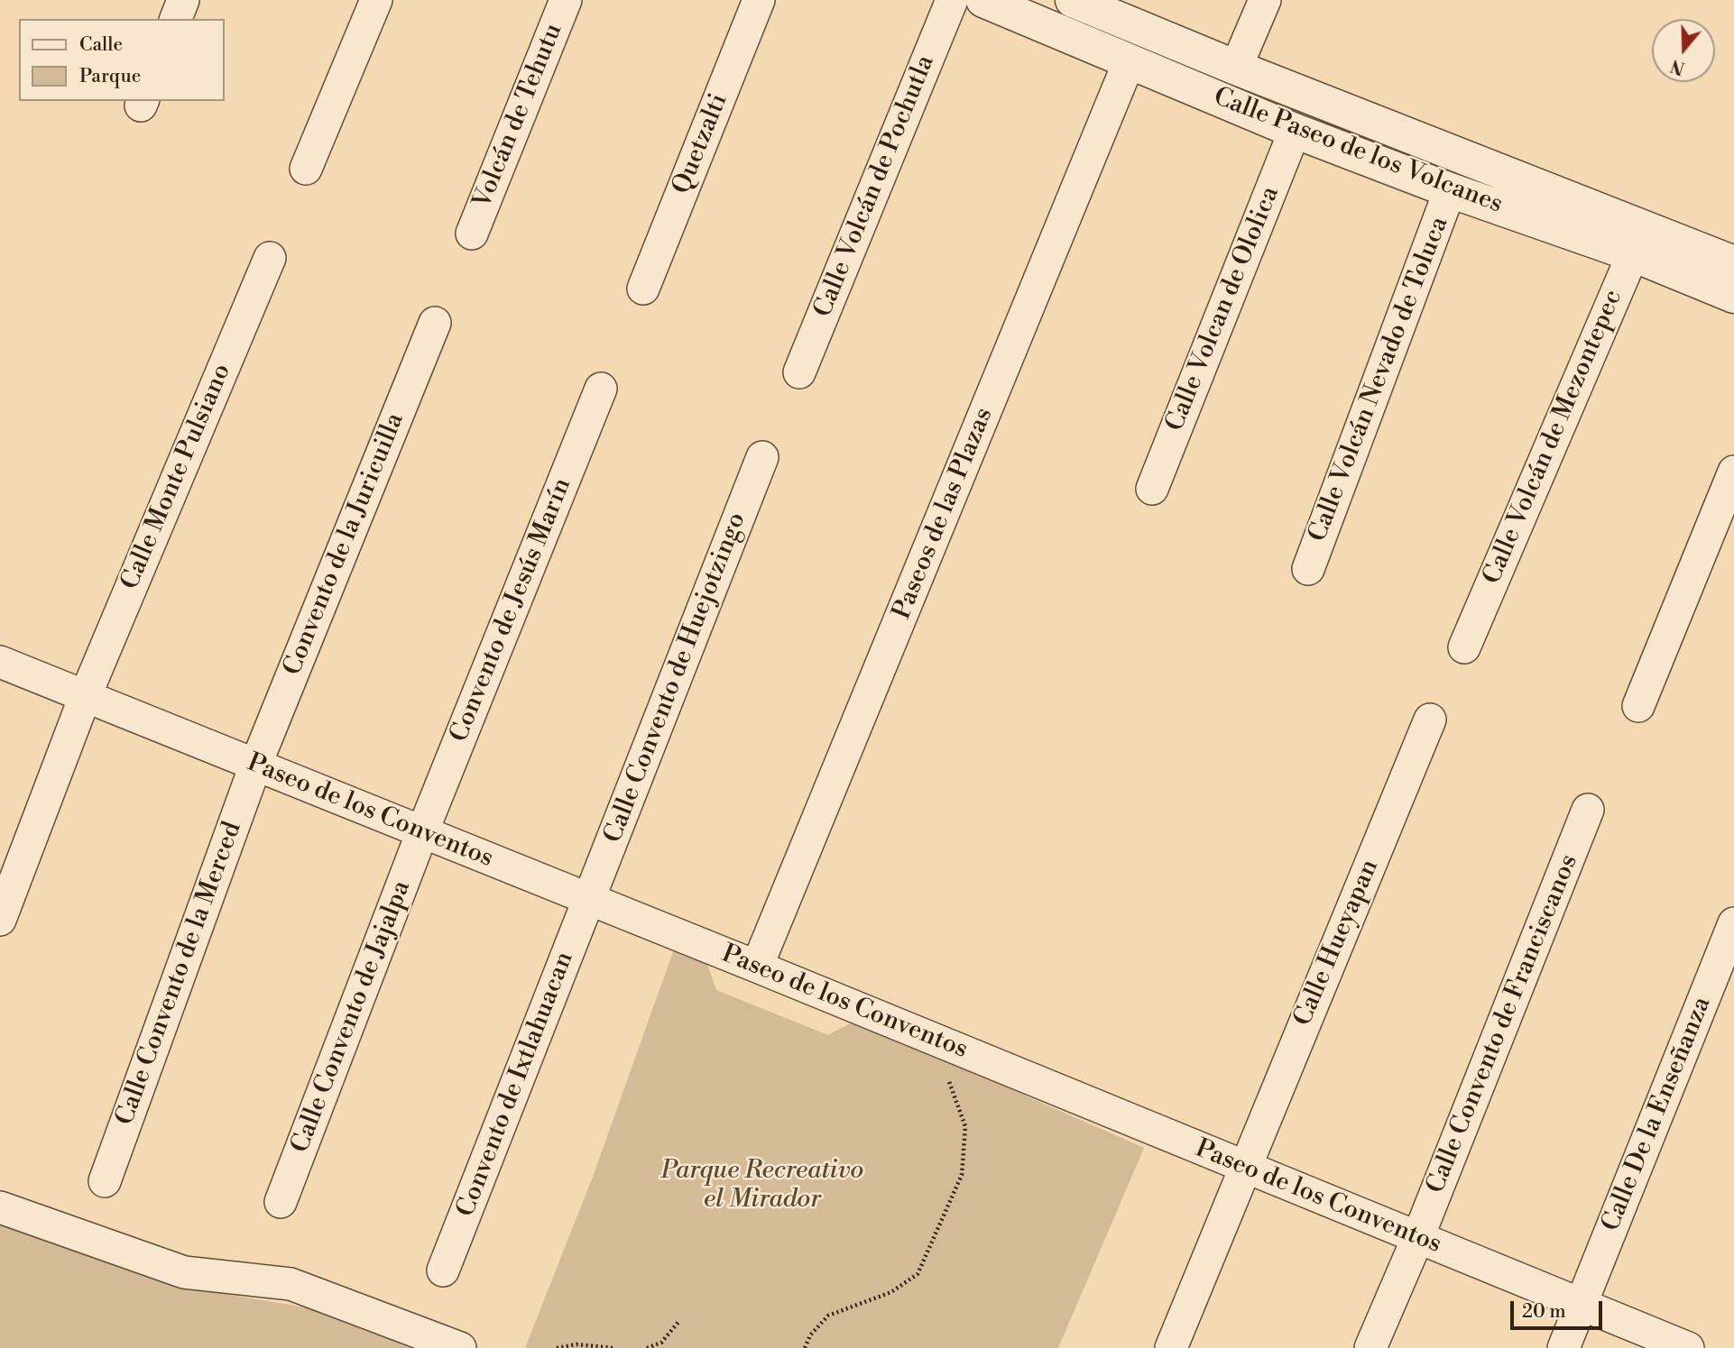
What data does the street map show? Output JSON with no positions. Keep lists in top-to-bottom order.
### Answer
{
  "streets": {
    "street": [
      "Volcán de Tehutu",
      "Quetzalti",
      "Calle Paseo de los Volcanes",
      "Calle Volcán de Pochutla",
      "Calle Volcan de Ololica",
      "Calle Volcán Nevado de Toluca",
      "Calle Volcán de Mezontepec",
      "Calle Monte Pulsiano",
      "Paseos de las Plazas",
      "Convento de la Juricuilla",
      "Convento de Jesús Marín",
      "Calle Convento de Huejotzingo",
      "Paseo de los Conventos",
      "Calle Hueyapan",
      "Calle Convento de la Merced",
      "Calle Convento de Jajalpa",
      "Calle Convento de Franciscanos",
      "Convento de Ixtlahuacan",
      "Calle De la Enseñanza"
    ]
  },
  "crossings": [
    ["Calle Paseo de los Volcanes", "Calle Volcan de Ololica"],
    ["Calle Paseo de los Volcanes", "Calle Volcán Nevado de Toluca"],
    ["Calle Paseo de los Volcanes", "Calle Volcán de Mezontepec"],
    ["Calle Paseo de los Volcanes", "Paseos de las Plazas"],
    ["Calle Monte Pulsiano", "Paseo de los Conventos"],
    ["Paseos de las Plazas", "Paseo de los Conventos"],
    ["Convento de la Juricuilla", "Paseo de los Conventos"],
    ["Convento de la Juricuilla", "Calle Convento de la Merced"],
    ["Convento de Jesús Marín", "Paseo de los Conventos"],
    ["Convento de Jesús Marín", "Calle Convento de Jajalpa"],
    ["Calle Convento de Huejotzingo", "Paseo de los Conventos"],
    ["Calle Convento de Huejotzingo", "Convento de Ixtlahuacan"],
    ["Paseo de los Conventos", "Calle Hueyapan"],
    ["Paseo de los Conventos", "Calle Convento de la Merced"],
    ["Paseo de los Conventos", "Calle Convento de Jajalpa"],
    ["Paseo de los Conventos", "Calle Convento de Franciscanos"],
    ["Paseo de los Conventos", "Convento de Ixtlahuacan"],
    ["Paseo de los Conventos", "Calle De la Enseñanza"]
  ],
  "parks": ["Parque Recreativo el Mirador"],
  "legend": ["Calle", "Parque"],
  "scale_bar": "20 m",
  "north": "bottom"
}
